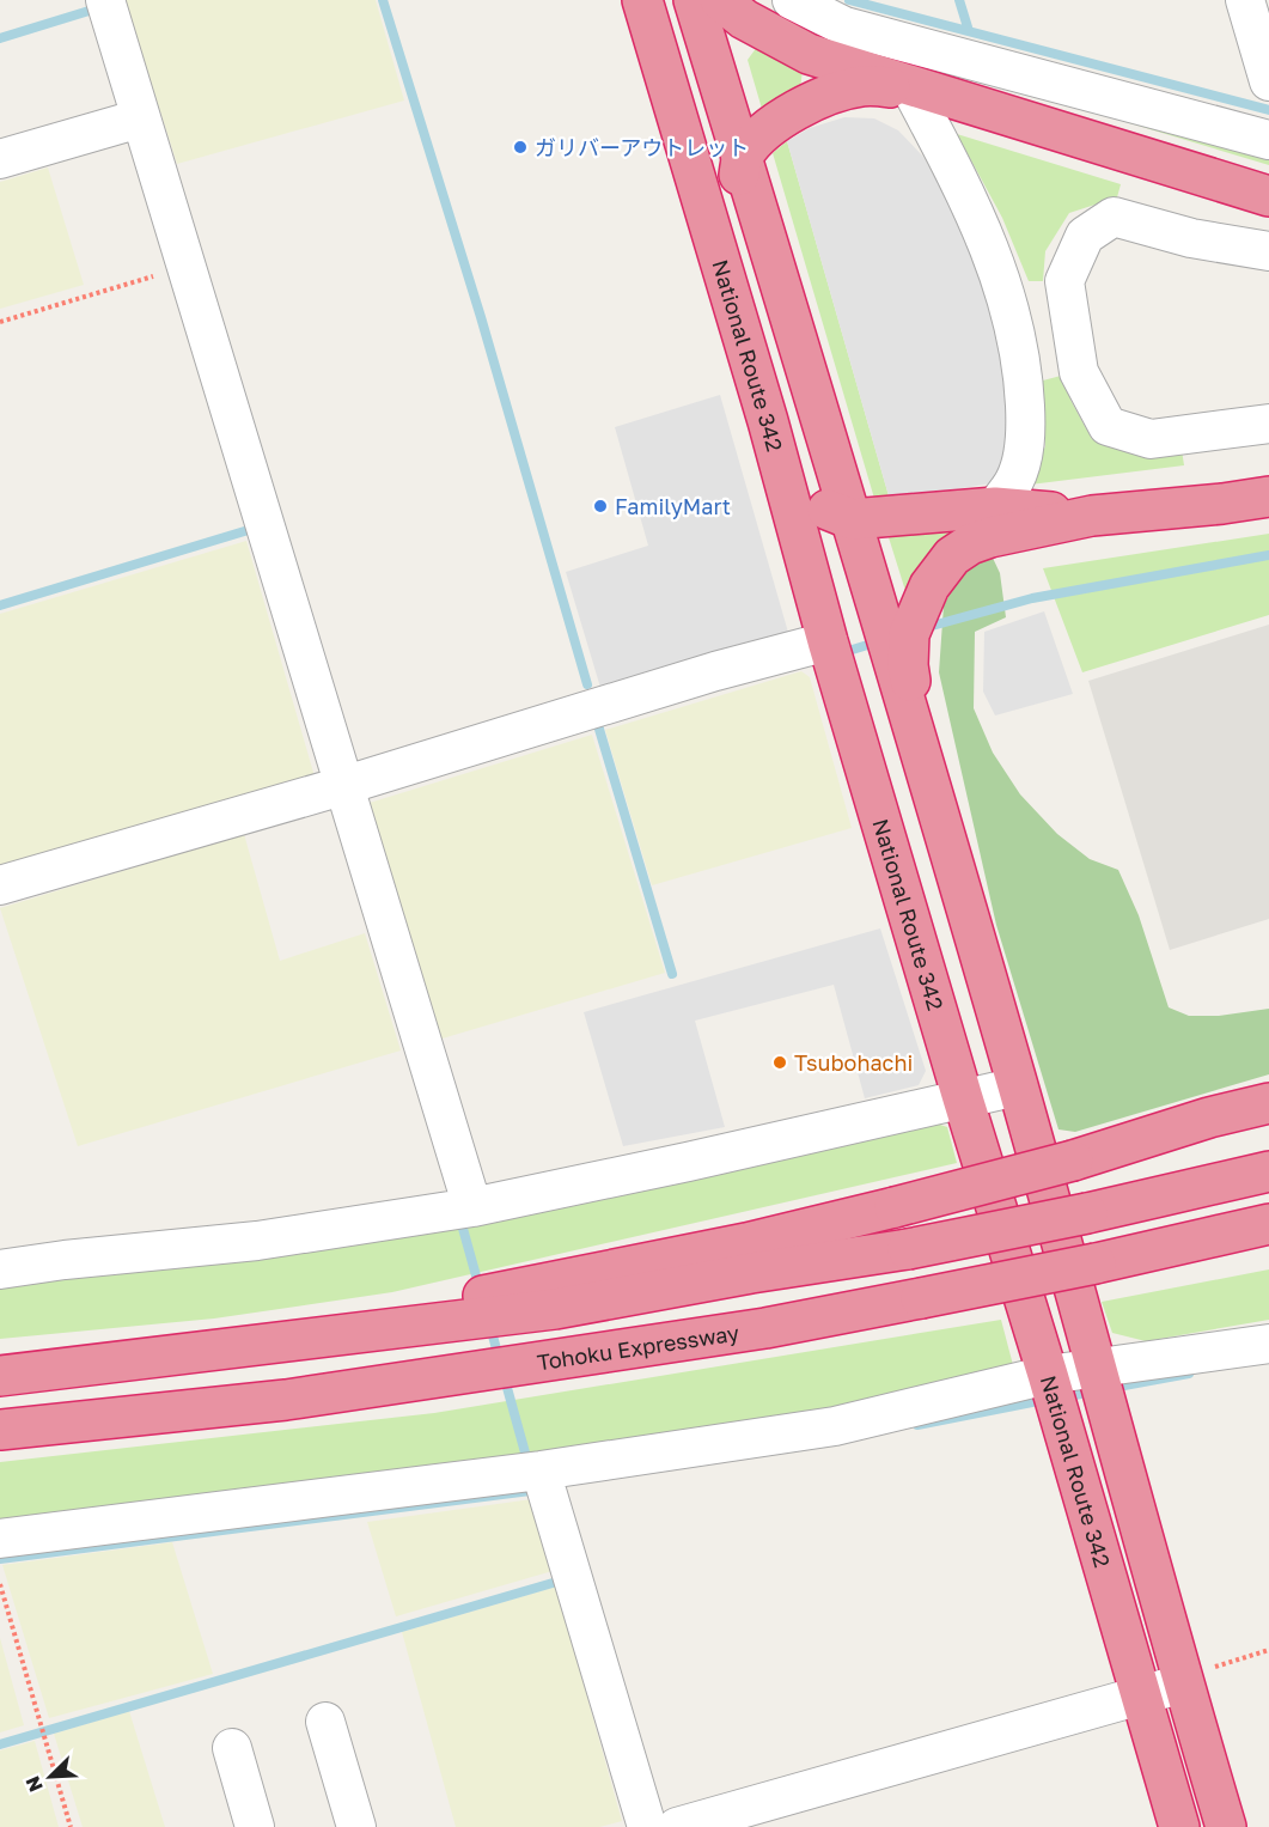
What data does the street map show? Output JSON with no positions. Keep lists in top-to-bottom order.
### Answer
{
  "streets": {
    "highway": ["National Route 342", "Tohoku Expressway"]
  },
  "places": ["ガリバーアウトレット", "FamilyMart", "Tsubohachi"],
  "north": "bottom left"
}
